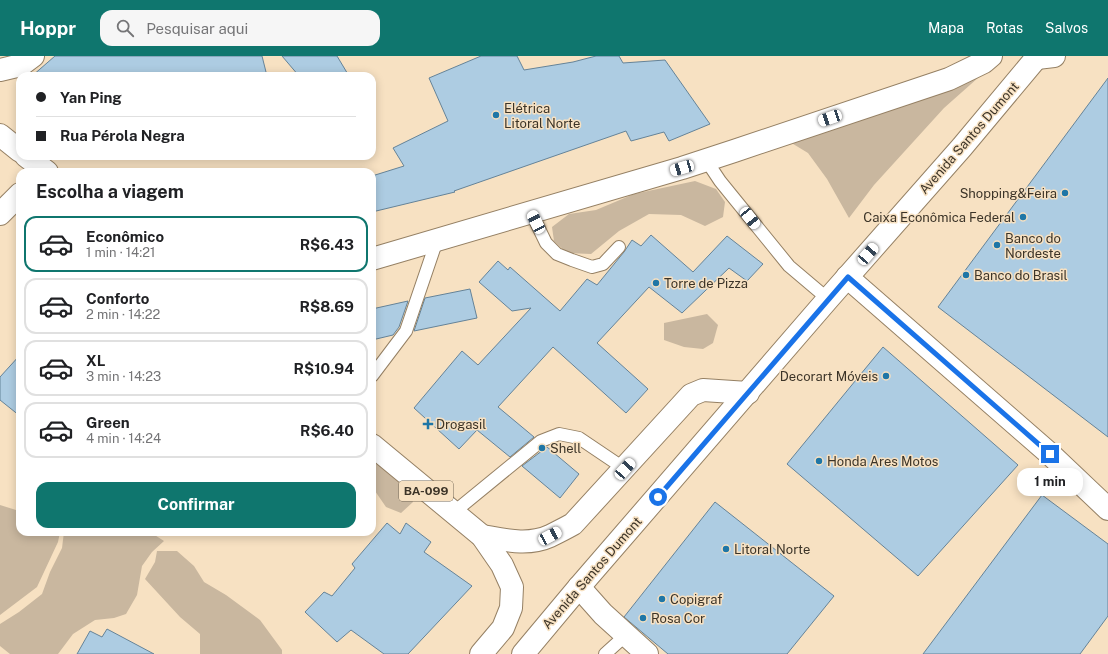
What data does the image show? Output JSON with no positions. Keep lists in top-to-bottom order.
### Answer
{
  "streets": {
    "main road": ["Avenida Santos Dumont", "BA-099"]
  },
  "places": {
    "other": [
      "Elétrica Litoral Norte",
      "Shopping&Feira",
      "Caixa Econômica Federal",
      "Banco do Nordeste",
      "Banco do Brasil",
      "Torre de Pizza",
      "Decorart Móveis",
      "Shell",
      "Honda Ares Motos",
      "Litoral Norte",
      "Copigraf",
      "Rosa Cor"
    ],
    "health": ["Drogasil"]
  },
  "page": {
    "header": "Hoppr",
    "search": "Pesquisar aqui",
    "nav": ["Mapa", "Rotas", "Salvos"],
    "banner": ["Yan Ping", "Rua Pérola Negra"],
    "heading": "Escolha a viagem",
    "list": [
      {
        "name": "Econômico",
        "note": "1 min · 14:21",
        "value": "R$6.43"
      },
      {
        "name": "Conforto",
        "note": "2 min · 14:22",
        "value": "R$8.69"
      },
      {
        "name": "XL",
        "note": "3 min · 14:23",
        "value": "R$10.94"
      },
      {
        "name": "Green",
        "note": "4 min · 14:24",
        "value": "R$6.40"
      }
    ],
    "bubble": "1 min",
    "buttons": "Confirmar"
  }
}
